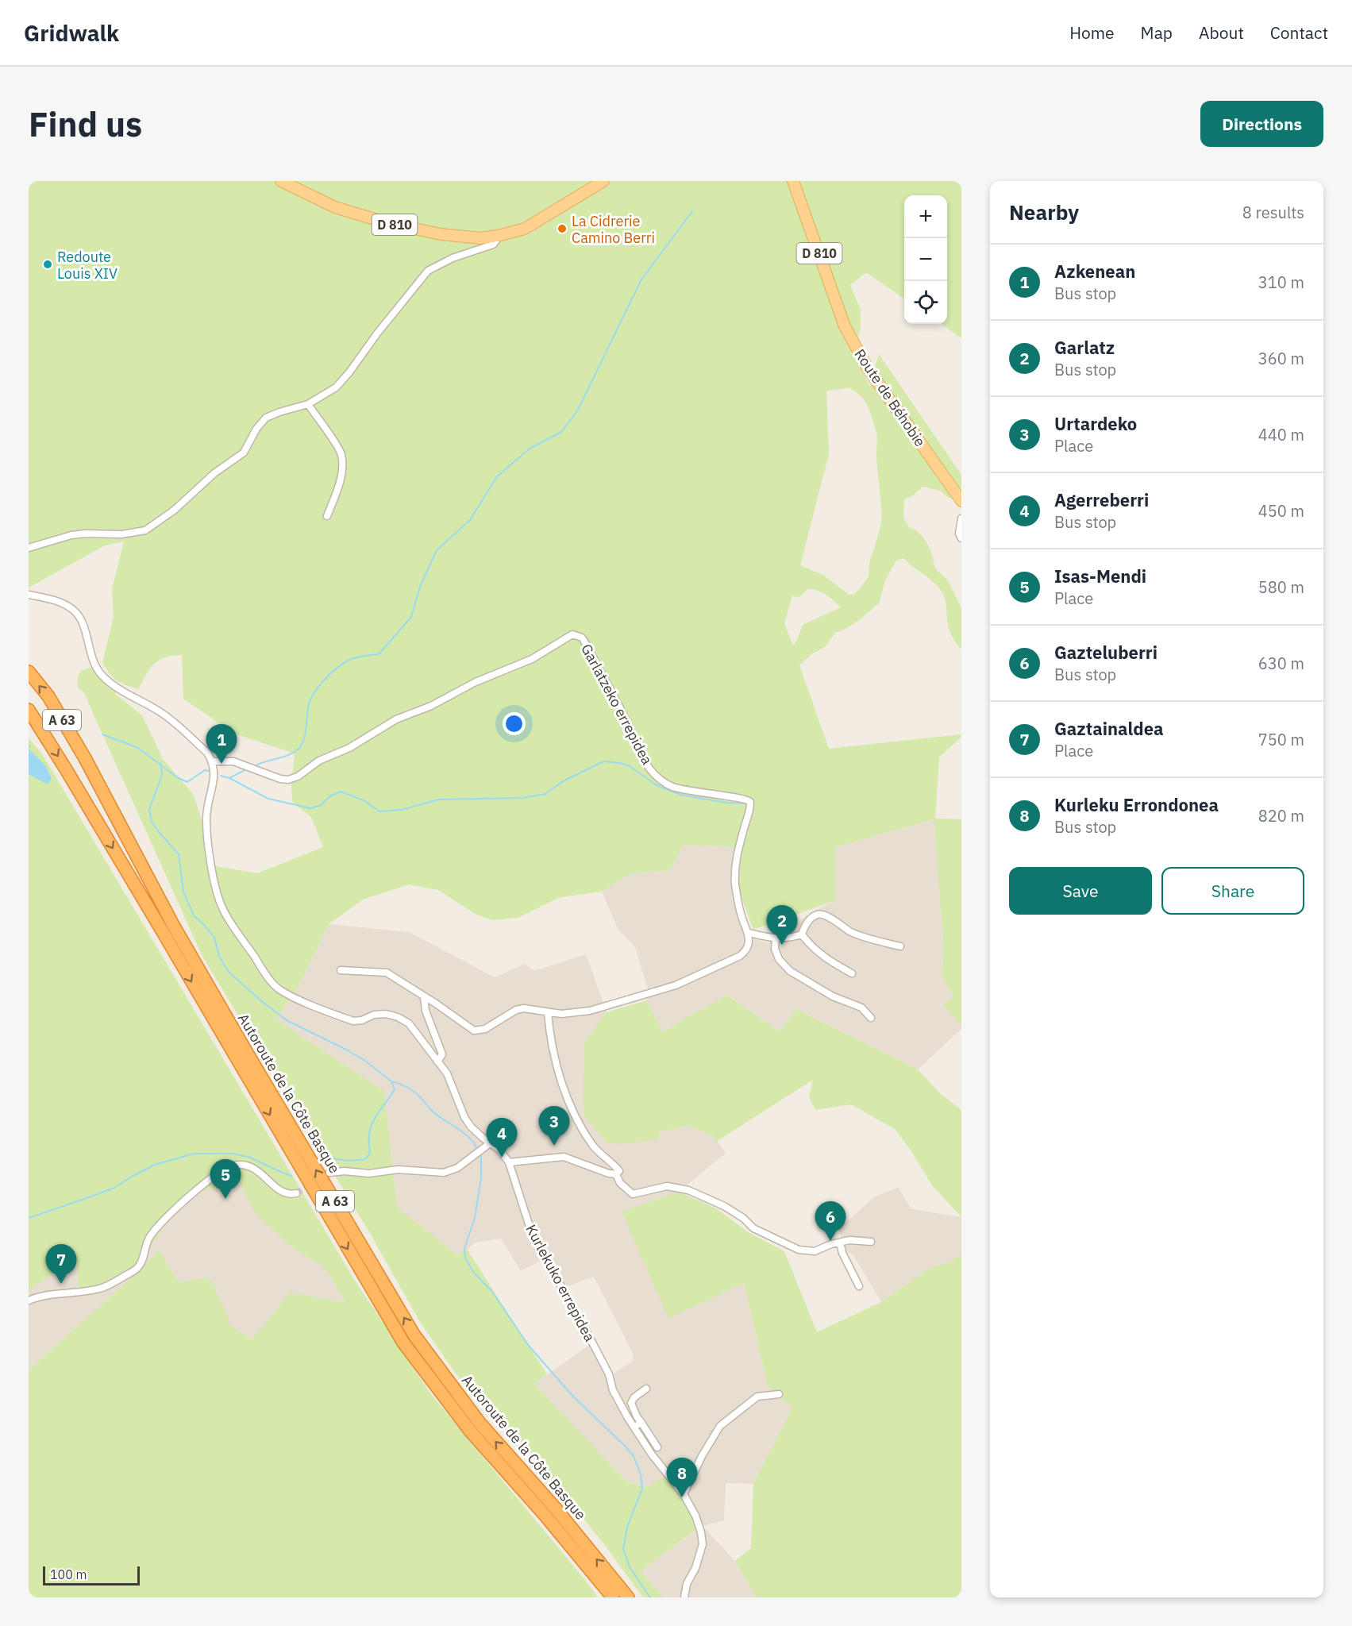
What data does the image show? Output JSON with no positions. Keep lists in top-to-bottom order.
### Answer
{
  "streets": {
    "highway": ["A 63", "Autoroute de la Côte Basque"],
    "main road": ["D 810", "Route de Béhobie"],
    "street": ["Garlatzeko errepidea", "Kurlekuko errepidea"]
  },
  "crossings": [
    ["Garlatzeko errepidea", "Kurlekuko errepidea"]
  ],
  "places": ["La Cidrerie Camino Berri", "Redoute Louis XIV"],
  "scale_bar": "100 m",
  "page": {
    "header": "Gridwalk",
    "nav": [
      "Home",
      "Map",
      "About",
      "Contact"
    ],
    "buttons": [
      "Directions",
      ["Save", "Share"]
    ],
    "title": "Find us",
    "heading": ["Nearby", "8 results"],
    "map_buttons": ["+", "−"],
    "list": [
      {
        "mark": "1",
        "name": "Azkenean",
        "note": "Bus stop",
        "value": "310 m"
      },
      {
        "mark": "2",
        "name": "Garlatz",
        "note": "Bus stop",
        "value": "360 m"
      },
      {
        "mark": "3",
        "name": "Urtardeko",
        "note": "Place",
        "value": "440 m"
      },
      {
        "mark": "4",
        "name": "Agerreberri",
        "note": "Bus stop",
        "value": "450 m"
      },
      {
        "mark": "5",
        "name": "Isas-Mendi",
        "note": "Place",
        "value": "580 m"
      },
      {
        "mark": "6",
        "name": "Gazteluberri",
        "note": "Bus stop",
        "value": "630 m"
      },
      {
        "mark": "7",
        "name": "Gaztainaldea",
        "note": "Place",
        "value": "750 m"
      },
      {
        "mark": "8",
        "name": "Kurleku Errondonea",
        "note": "Bus stop",
        "value": "820 m"
      }
    ],
    "pins": [
      "1",
      "2",
      "3",
      "4",
      "5",
      "6",
      "7",
      "8"
    ],
    "scale": "100 m"
  }
}
